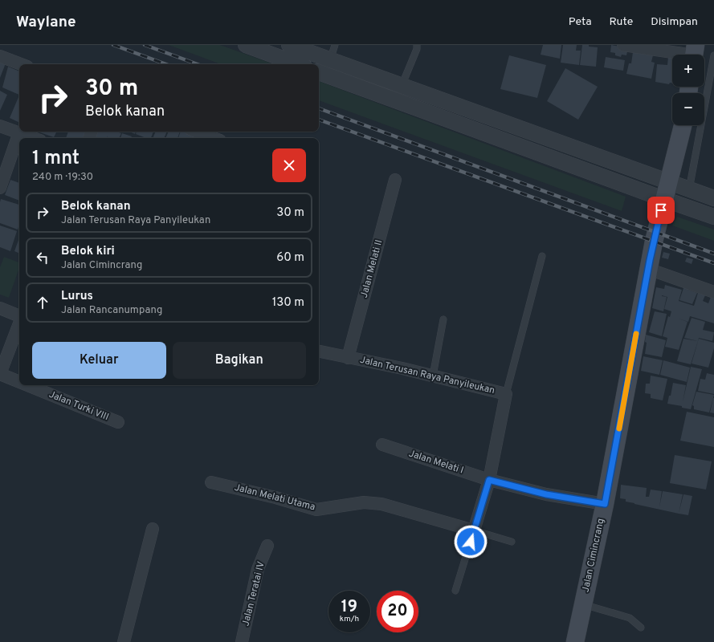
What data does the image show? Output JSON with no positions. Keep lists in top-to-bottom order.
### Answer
{
  "streets": {
    "main road": ["Jalan Cimincrang"],
    "street": [
      "Jalan Melati II",
      "Jalan Terusan Raya Panyileukan",
      "Jalan Turki VIII",
      "Jalan Melati I",
      "Jalan Melati Utama",
      "Jalan Teratai IV"
    ]
  },
  "crossings": [
    ["Jalan Melati II", "Jalan Terusan Raya Panyileukan"],
    ["Jalan Terusan Raya Panyileukan", "Jalan Melati I"]
  ],
  "page": {
    "header": "Waylane",
    "nav": ["Peta", "Rute", "Disimpan"],
    "map_buttons": ["+", "−"],
    "turn": ["30 m", "Belok kanan"],
    "heading": ["1 mnt", "240 m · 19:30"],
    "list": [
      {
        "name": "Belok kanan",
        "note": "Jalan Terusan Raya Panyileukan",
        "value": "30 m"
      },
      {
        "name": "Belok kiri",
        "note": "Jalan Cimincrang",
        "value": "60 m"
      },
      {
        "name": "Lurus",
        "note": "Jalan Rancanumpang",
        "value": "130 m"
      }
    ],
    "buttons": ["Keluar", "Bagikan"],
    "speed": "19 km/h",
    "limit": "20"
  }
}
